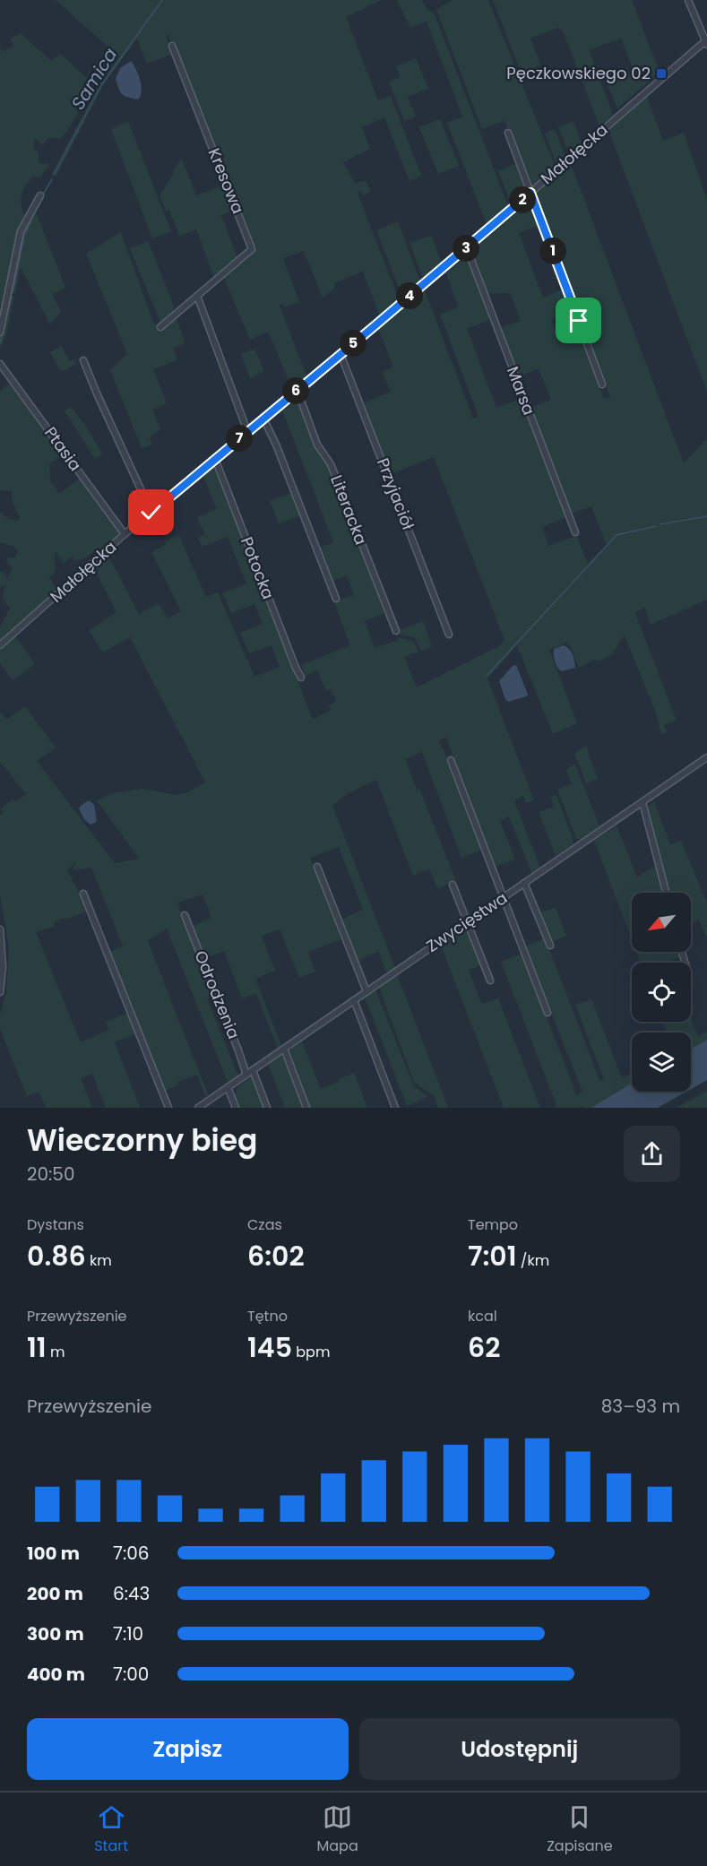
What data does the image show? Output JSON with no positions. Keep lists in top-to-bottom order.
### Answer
{
  "streets": {
    "street": [
      "Małołęcka",
      "Kresowa",
      "Marsa",
      "Ptasia",
      "Przyjaciół",
      "Literacka",
      "Potocka",
      "Zwycięstwa",
      "Odrodzenia"
    ]
  },
  "crossings": [
    ["Małołęcka", "Marsa"],
    ["Małołęcka", "Ptasia"],
    ["Małołęcka", "Przyjaciół"],
    ["Małołęcka", "Literacka"],
    ["Małołęcka", "Potocka"],
    ["Zwycięstwa", "Odrodzenia"]
  ],
  "water": ["Samica"],
  "places": {
    "transit": ["Pęczkowskiego 02"]
  },
  "north": "bottom left",
  "page": {
    "pins": [
      "2",
      "3",
      "1",
      "4",
      "5",
      "6",
      "7"
    ],
    "heading": ["Wieczorny bieg", "20:50"],
    "stats": [
      ["Dystans", "0.86 km"],
      ["Czas", "6:02"],
      ["Tempo", "7:01 /km"],
      ["Przewyższenie", "11 m"],
      ["Tętno", "145 bpm"],
      ["kcal", "62"]
    ],
    "chart": ["Przewyższenie", "83–93 m"],
    "list": [
      {
        "name": "100 m",
        "note": "7:06"
      },
      {
        "name": "200 m",
        "note": "6:43"
      },
      {
        "name": "300 m",
        "note": "7:10"
      },
      {
        "name": "400 m",
        "note": "7:00"
      }
    ],
    "buttons": ["Zapisz", "Udostępnij"],
    "tabs": ["Start", "Mapa", "Zapisane"]
  }
}
